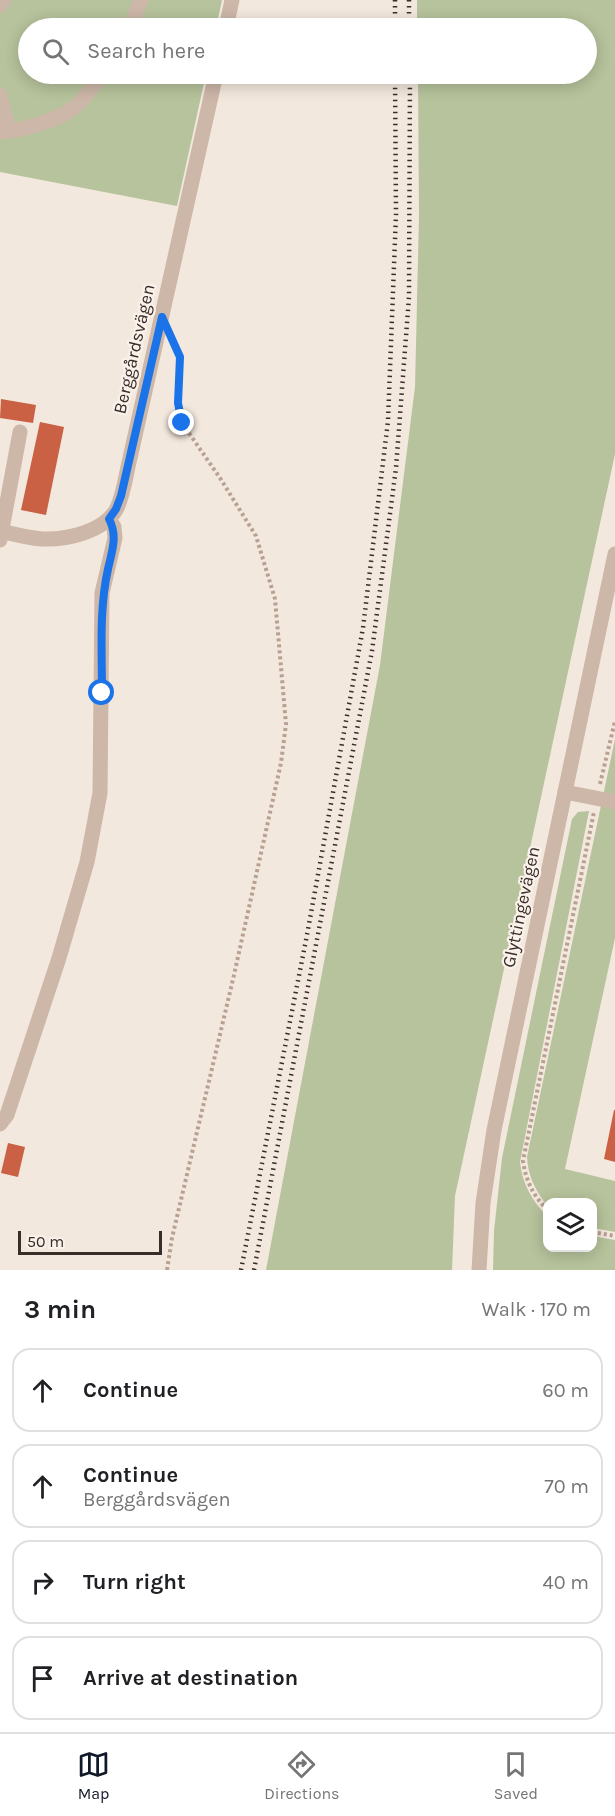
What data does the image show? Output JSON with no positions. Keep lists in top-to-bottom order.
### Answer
{
  "streets": {
    "street": ["Berggårdsvägen", "Glyttingevägen"]
  },
  "scale_bar": "50 m",
  "page": {
    "search": "Search here",
    "scale": "50 m",
    "heading": ["3 min", "Walk · 170 m"],
    "list": [
      ["Continue", "60 m"],
      ["Continue", "Berggårdsvägen", "70 m"],
      ["Turn right", "40 m"],
      "Arrive at destination"
    ],
    "nav": ["Map", "Directions", "Saved"]
  }
}
